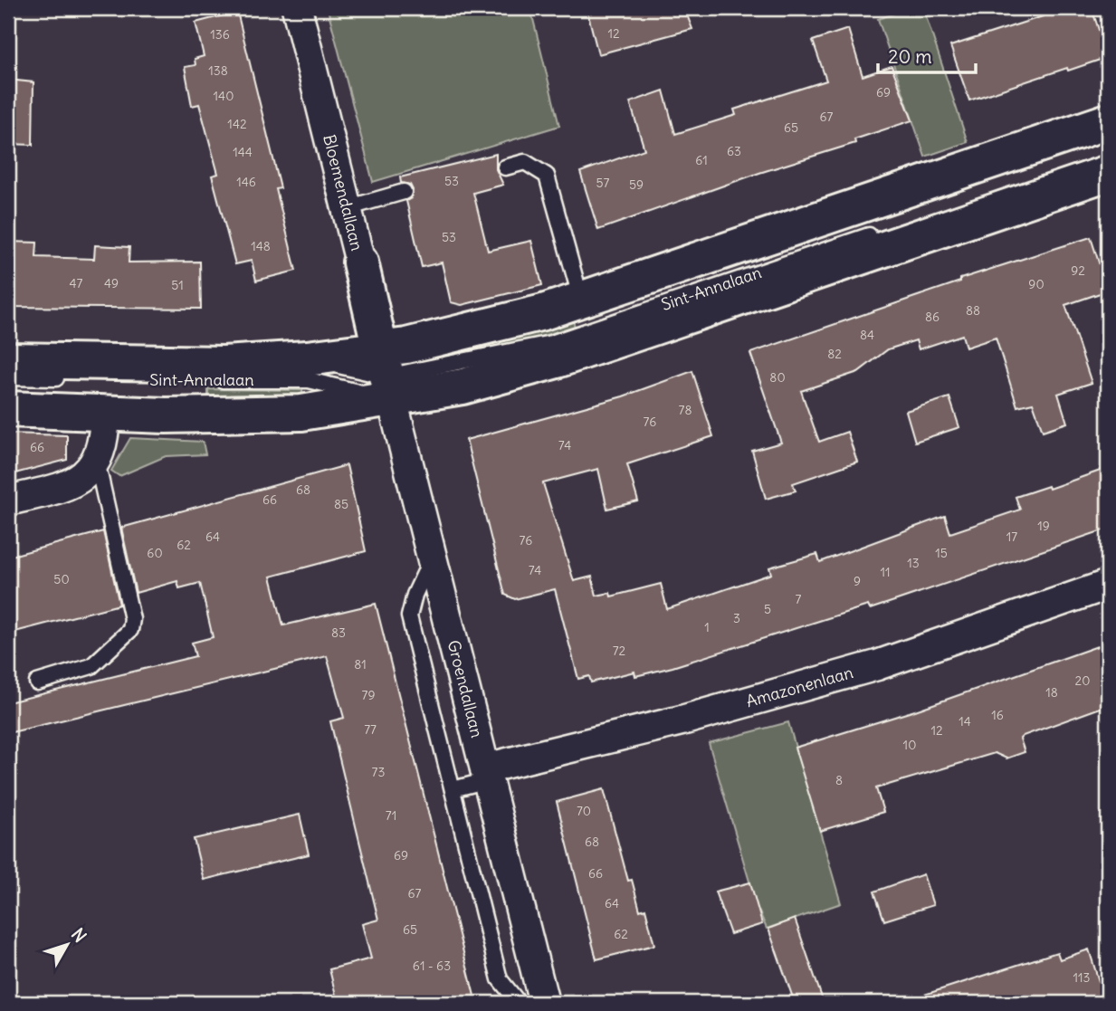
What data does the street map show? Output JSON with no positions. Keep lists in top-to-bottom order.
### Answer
{
  "streets": {
    "main road": ["Bloemendallaan", "Sint-Annalaan"],
    "street": ["Amazonenlaan", "Groendallaan"]
  },
  "crossings": [
    ["Bloemendallaan", "Sint-Annalaan"],
    ["Bloemendallaan", "Groendallaan"],
    ["Sint-Annalaan", "Groendallaan"],
    ["Amazonenlaan", "Groendallaan"]
  ],
  "house_numbers": [
    "12",
    "136",
    "138",
    "69",
    "140",
    "67",
    "142",
    "65",
    "63",
    "144",
    "61",
    "53",
    "146",
    "57",
    "59",
    "53",
    "148",
    "92",
    "47",
    "49",
    "90",
    "51",
    "88",
    "86",
    "84",
    "82",
    "80",
    "78",
    "76",
    "74",
    "66",
    "68",
    "66",
    "85",
    "19",
    "64",
    "17",
    "76",
    "62",
    "60",
    "15",
    "13",
    "74",
    "11",
    "50",
    "9",
    "7",
    "5",
    "3",
    "1",
    "83",
    "72",
    "81",
    "20",
    "18",
    "79",
    "16",
    "14",
    "77",
    "12",
    "10",
    "73",
    "8",
    "70",
    "71",
    "68",
    "69",
    "66",
    "67",
    "64",
    "65",
    "62",
    "61 - 63",
    "113"
  ],
  "scale_bar": "20 m",
  "north": "top right"
}
